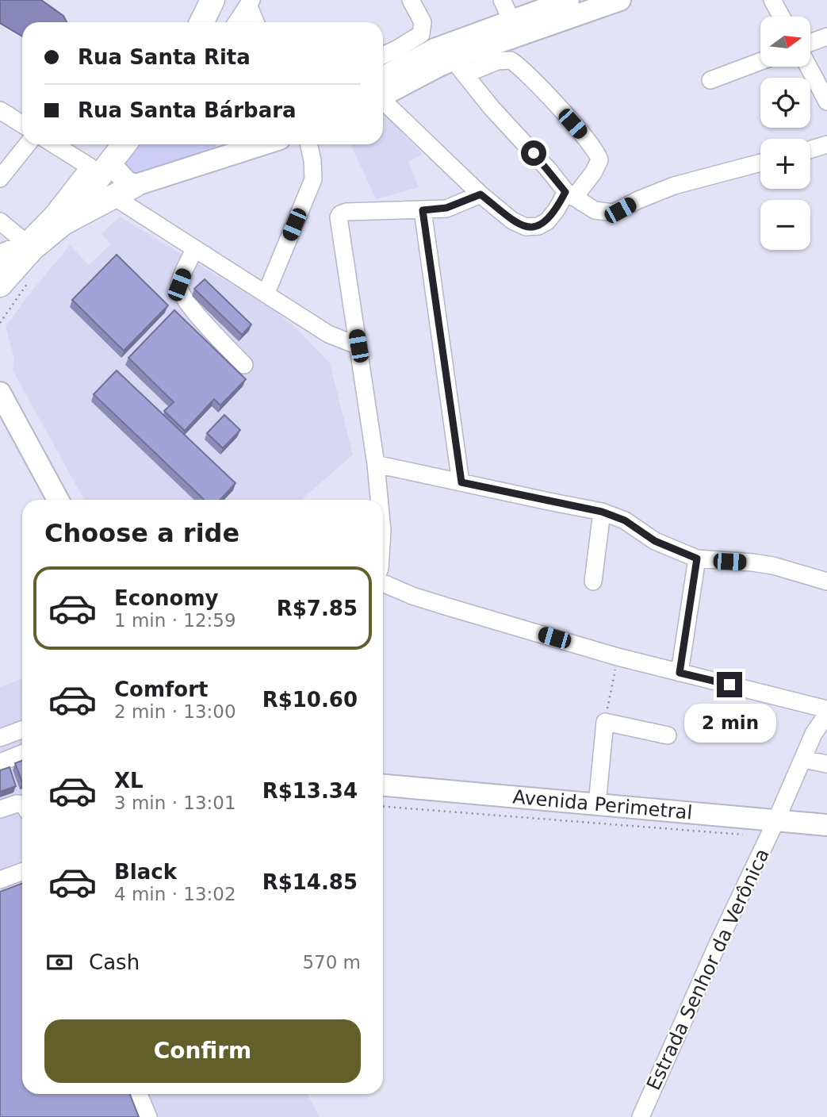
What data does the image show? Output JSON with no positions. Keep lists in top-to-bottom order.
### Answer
{
  "streets": {
    "main road": ["Avenida Perimetral"],
    "street": ["Estrada Senhor da Verônica"]
  },
  "crossings": [
    ["Avenida Perimetral", "Estrada Senhor da Verônica"]
  ],
  "north": "right",
  "page": {
    "map_buttons": ["+", "−"],
    "banner": ["Rua Santa Rita", "Rua Santa Bárbara"],
    "heading": "Choose a ride",
    "list": [
      {
        "name": "Economy",
        "note": "1 min · 12:59",
        "value": "R$7.85"
      },
      {
        "name": "Comfort",
        "note": "2 min · 13:00",
        "value": "R$10.60"
      },
      {
        "name": "XL",
        "note": "3 min · 13:01",
        "value": "R$13.34"
      },
      {
        "name": "Black",
        "note": "4 min · 13:02",
        "value": "R$14.85"
      }
    ],
    "bubble": "2 min",
    "pay": ["Cash", "570 m"],
    "buttons": "Confirm"
  }
}
